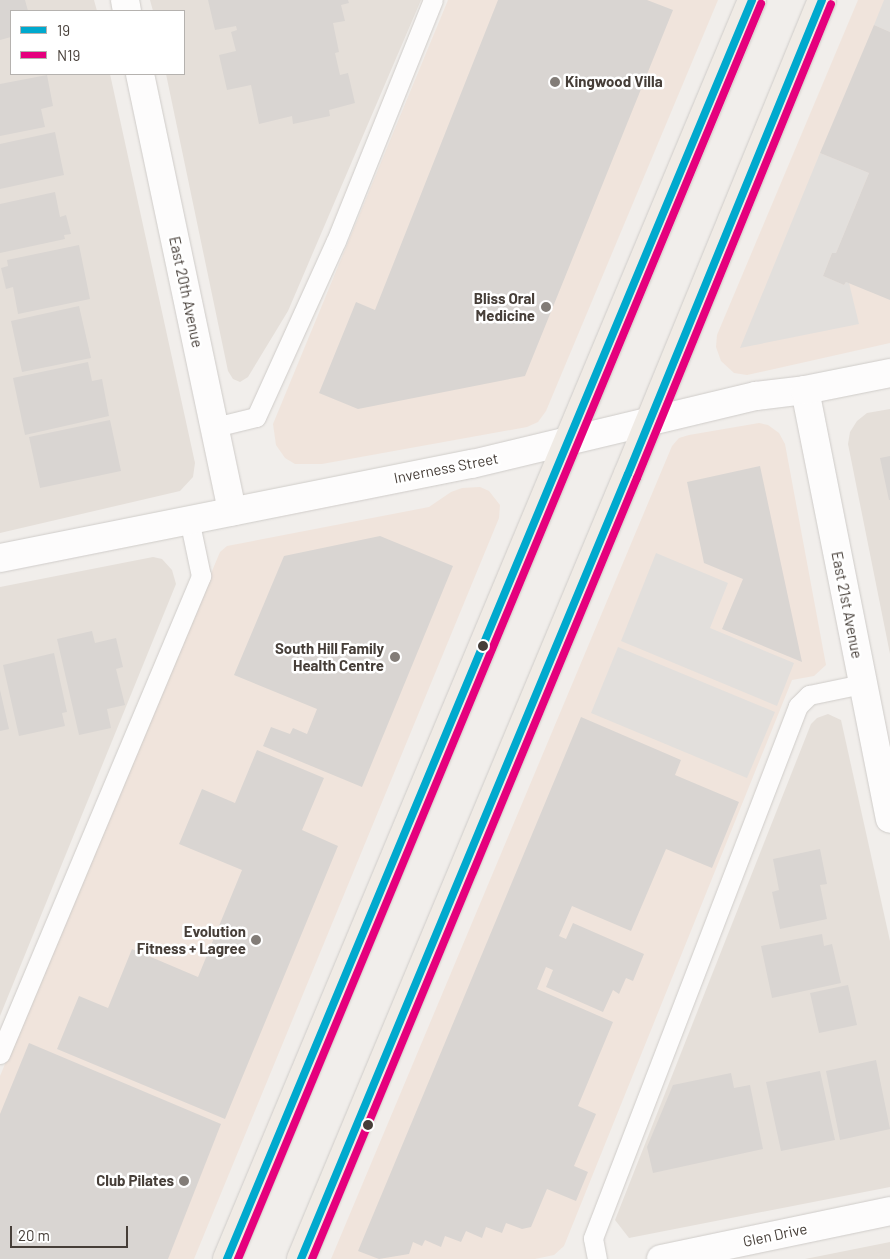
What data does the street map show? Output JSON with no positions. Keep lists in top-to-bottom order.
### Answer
{
  "streets": {
    "street": [
      "East 20th Avenue",
      "Inverness Street",
      "East 21st Avenue",
      "Glen Drive"
    ]
  },
  "crossings": [
    ["East 20th Avenue", "Inverness Street"],
    ["Inverness Street", "East 21st Avenue"]
  ],
  "places": [
    "Kingwood Villa",
    "Bliss Oral Medicine",
    "South Hill Family Health Centre",
    "Evolution Fitness + Lagree",
    "Club Pilates"
  ],
  "lines": ["transit line 19", "transit line N19"],
  "legend": ["19", "N19"],
  "scale_bar": "20 m"
}
